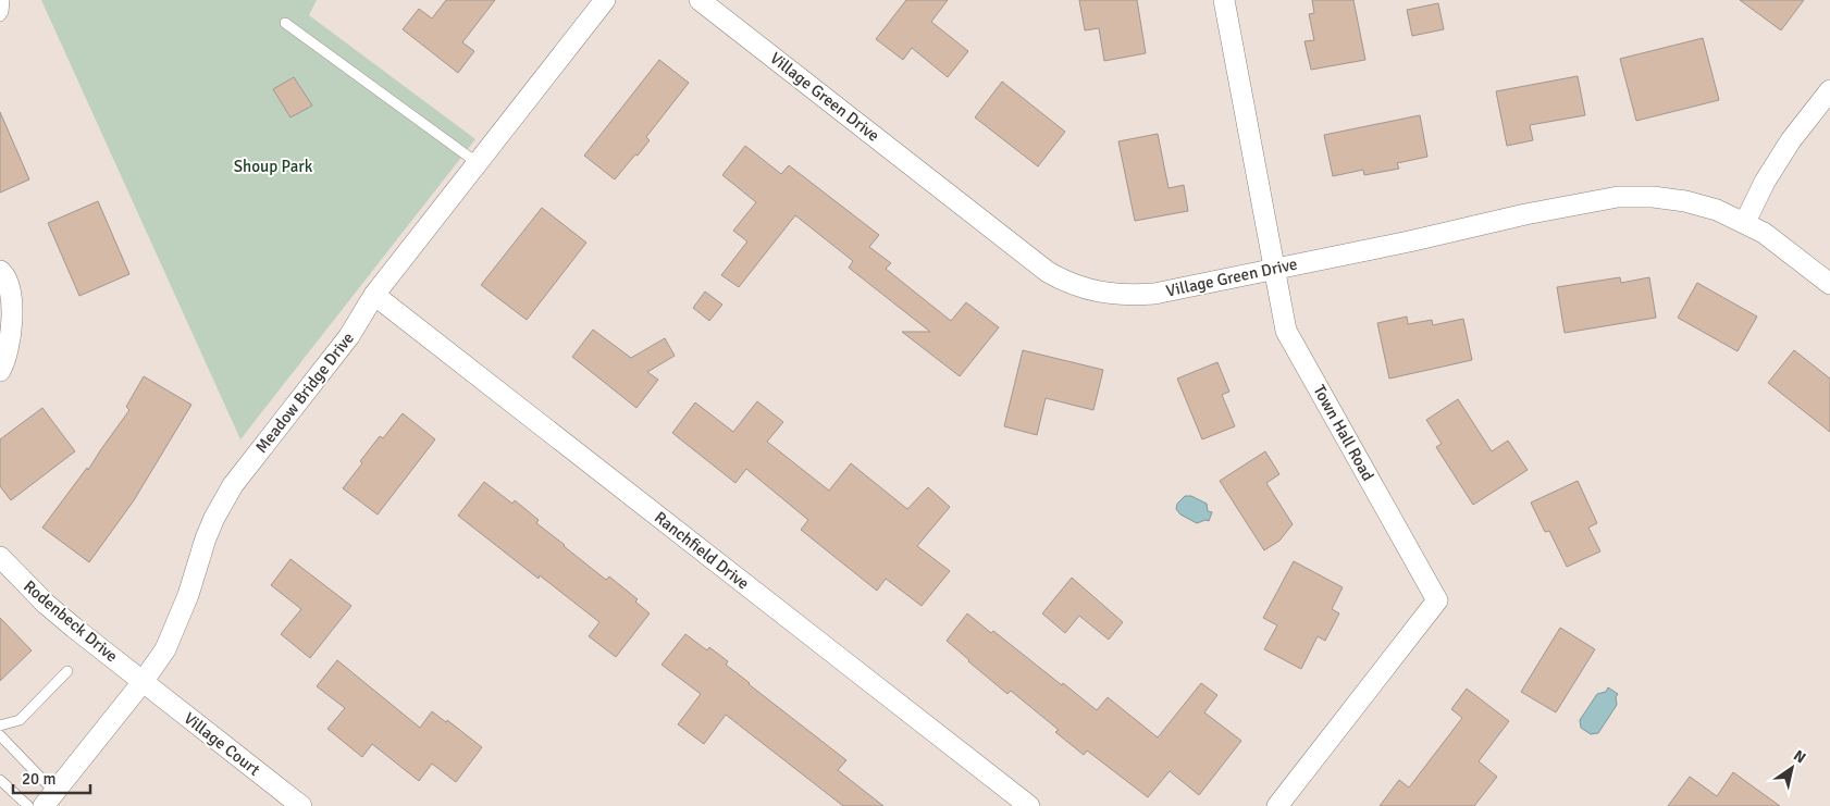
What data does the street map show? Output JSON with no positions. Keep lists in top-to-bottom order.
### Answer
{
  "streets": {
    "street": [
      "Village Green Drive",
      "Meadow Bridge Drive",
      "Town Hall Road",
      "Ranchfield Drive",
      "Rodenbeck Drive",
      "Village Court"
    ]
  },
  "crossings": [
    ["Village Green Drive", "Town Hall Road"],
    ["Meadow Bridge Drive", "Ranchfield Drive"],
    ["Meadow Bridge Drive", "Rodenbeck Drive"],
    ["Meadow Bridge Drive", "Village Court"],
    ["Rodenbeck Drive", "Village Court"]
  ],
  "parks": ["Shoup Park"],
  "scale_bar": "20 m",
  "north": "top right"
}
